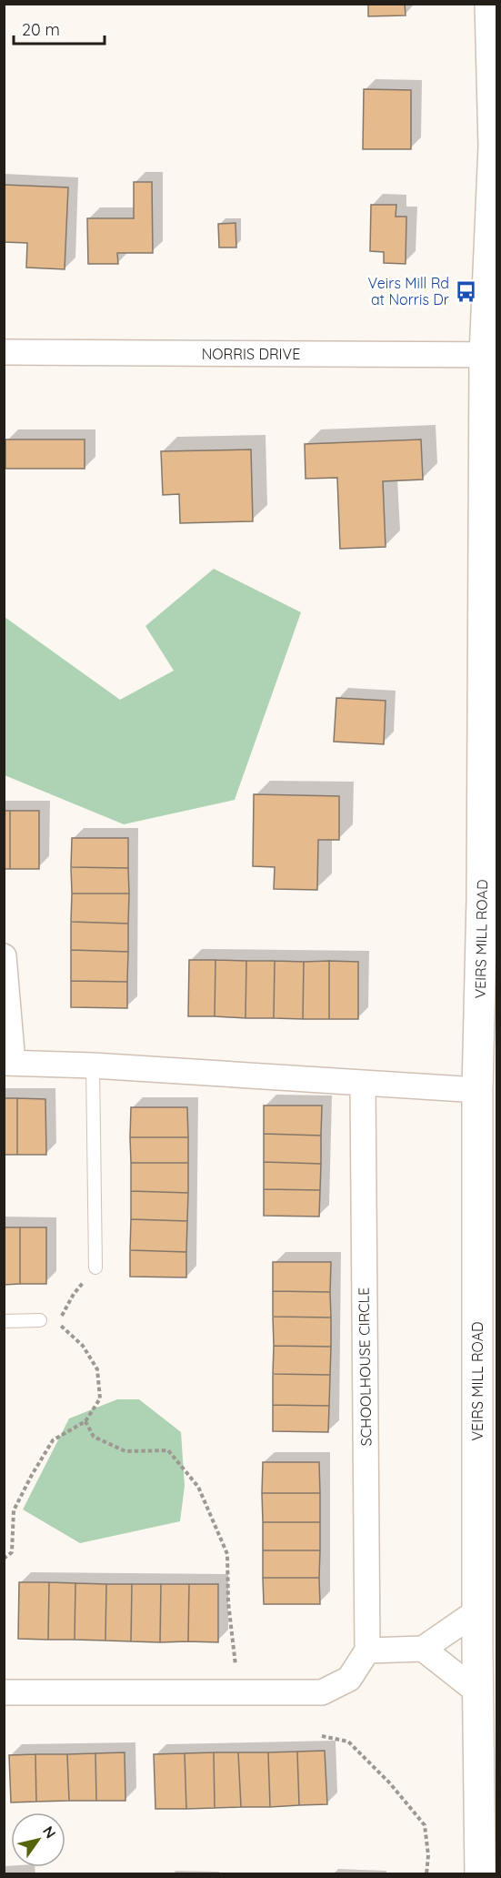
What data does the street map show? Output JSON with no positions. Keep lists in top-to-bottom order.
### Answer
{
  "streets": {
    "main road": ["VEIRS MILL ROAD"],
    "street": ["NORRIS DRIVE", "SCHOOLHOUSE CIRCLE"]
  },
  "crossings": [
    ["NORRIS DRIVE", "VEIRS MILL ROAD"]
  ],
  "places": {
    "bus stop": ["Veirs Mill Rd at Norris Dr"]
  },
  "scale_bar": "20 m",
  "north": "top right"
}
